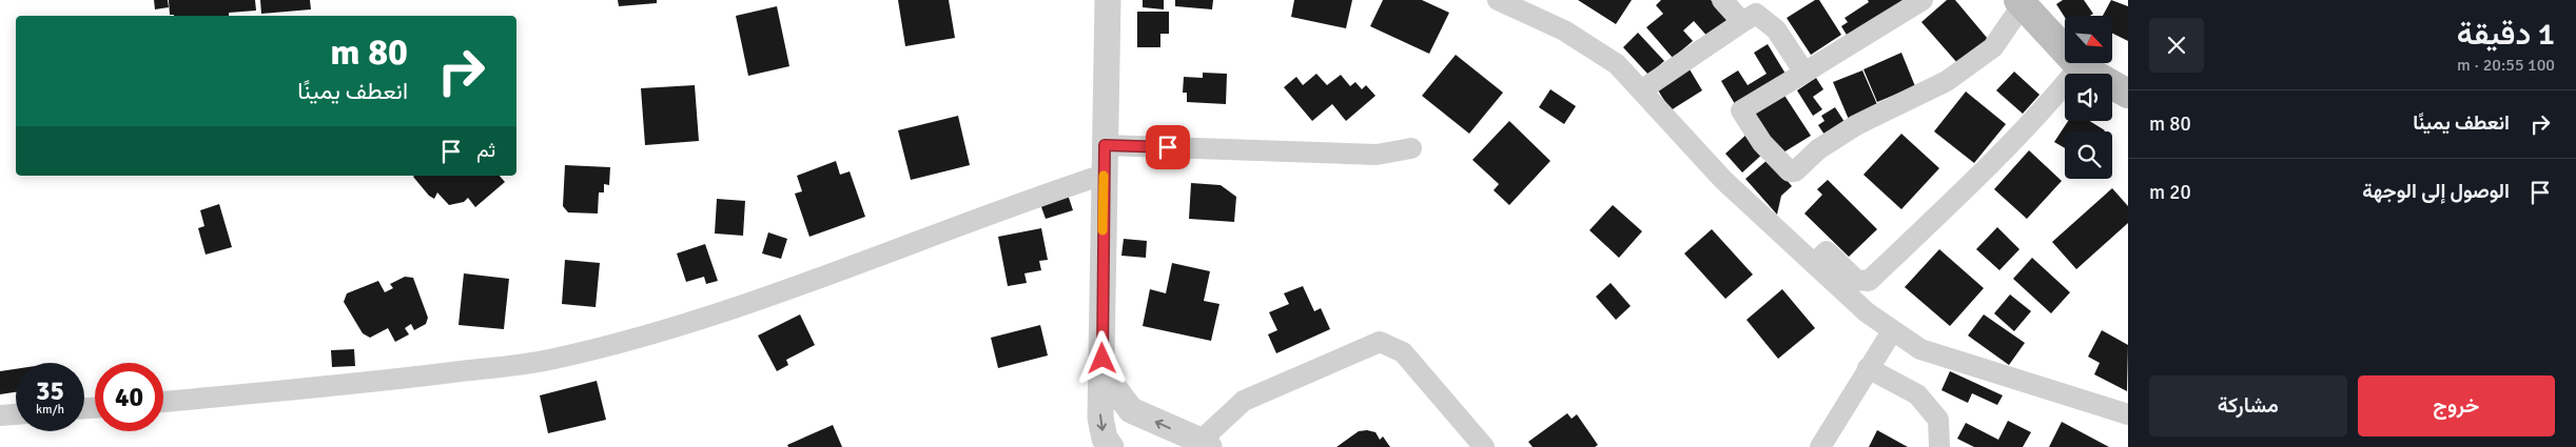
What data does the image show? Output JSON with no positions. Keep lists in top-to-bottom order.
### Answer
{
  "north": "bottom right",
  "page": {
    "heading": ["1 دقيقة", "100 m · 20:55"],
    "turn": ["80 m", "انعطف يمينًا"],
    "list": [
      {
        "name": "انعطف يمينًا",
        "value": "80 m"
      },
      {
        "name": "الوصول إلى الوجهة",
        "value": "20 m"
      }
    ],
    "then": "ثم",
    "speed": "35 km/h",
    "limit": "40",
    "buttons": ["خروج", "مشاركة"]
  }
}
